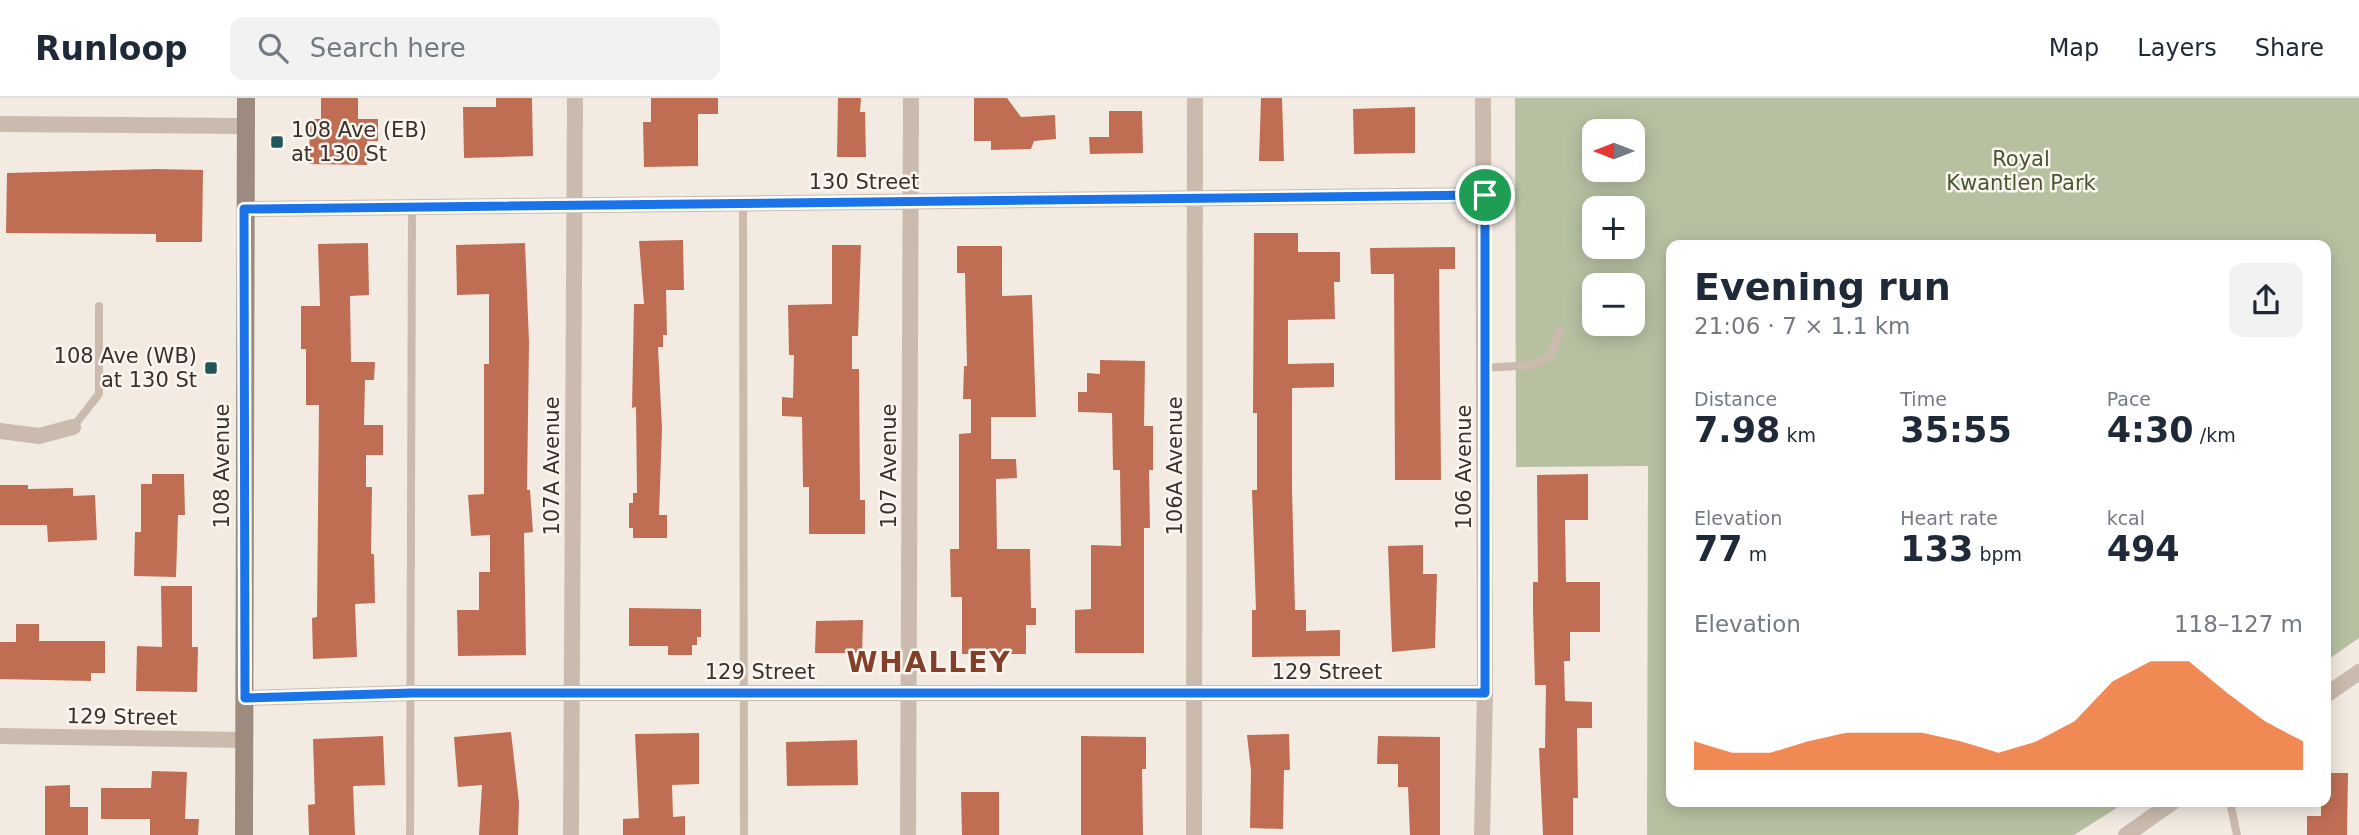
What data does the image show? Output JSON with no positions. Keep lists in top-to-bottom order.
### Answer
{
  "streets": {
    "main road": ["108 Avenue"],
    "street": [
      "130 Street",
      "107A Avenue",
      "107 Avenue",
      "106A Avenue",
      "106 Avenue",
      "129 Street"
    ]
  },
  "crossings": [
    ["130 Street", "108 Avenue"],
    ["130 Street", "107A Avenue"],
    ["130 Street", "107 Avenue"],
    ["130 Street", "106A Avenue"],
    ["130 Street", "106 Avenue"],
    ["108 Avenue", "129 Street"],
    ["107A Avenue", "129 Street"],
    ["107 Avenue", "129 Street"],
    ["106A Avenue", "129 Street"],
    ["106 Avenue", "129 Street"]
  ],
  "districts": ["WHALLEY"],
  "parks": ["Royal Kwantlen Park"],
  "places": {
    "transit": ["108 Ave (EB) at 130 St", "108 Ave (WB) at 130 St"]
  },
  "north": "left",
  "page": {
    "header": "Runloop",
    "search": "Search here",
    "nav": ["Map", "Layers", "Share"],
    "map_buttons": ["+", "−"],
    "heading": ["Evening run", "21:06 · 7 × 1.1 km"],
    "stats": [
      ["Distance", "7.98 km"],
      ["Time", "35:55"],
      ["Pace", "4:30 /km"],
      ["Elevation", "77 m"],
      ["Heart rate", "133 bpm"],
      ["kcal", "494"]
    ],
    "chart": ["Elevation", "118–127 m"]
  }
}
